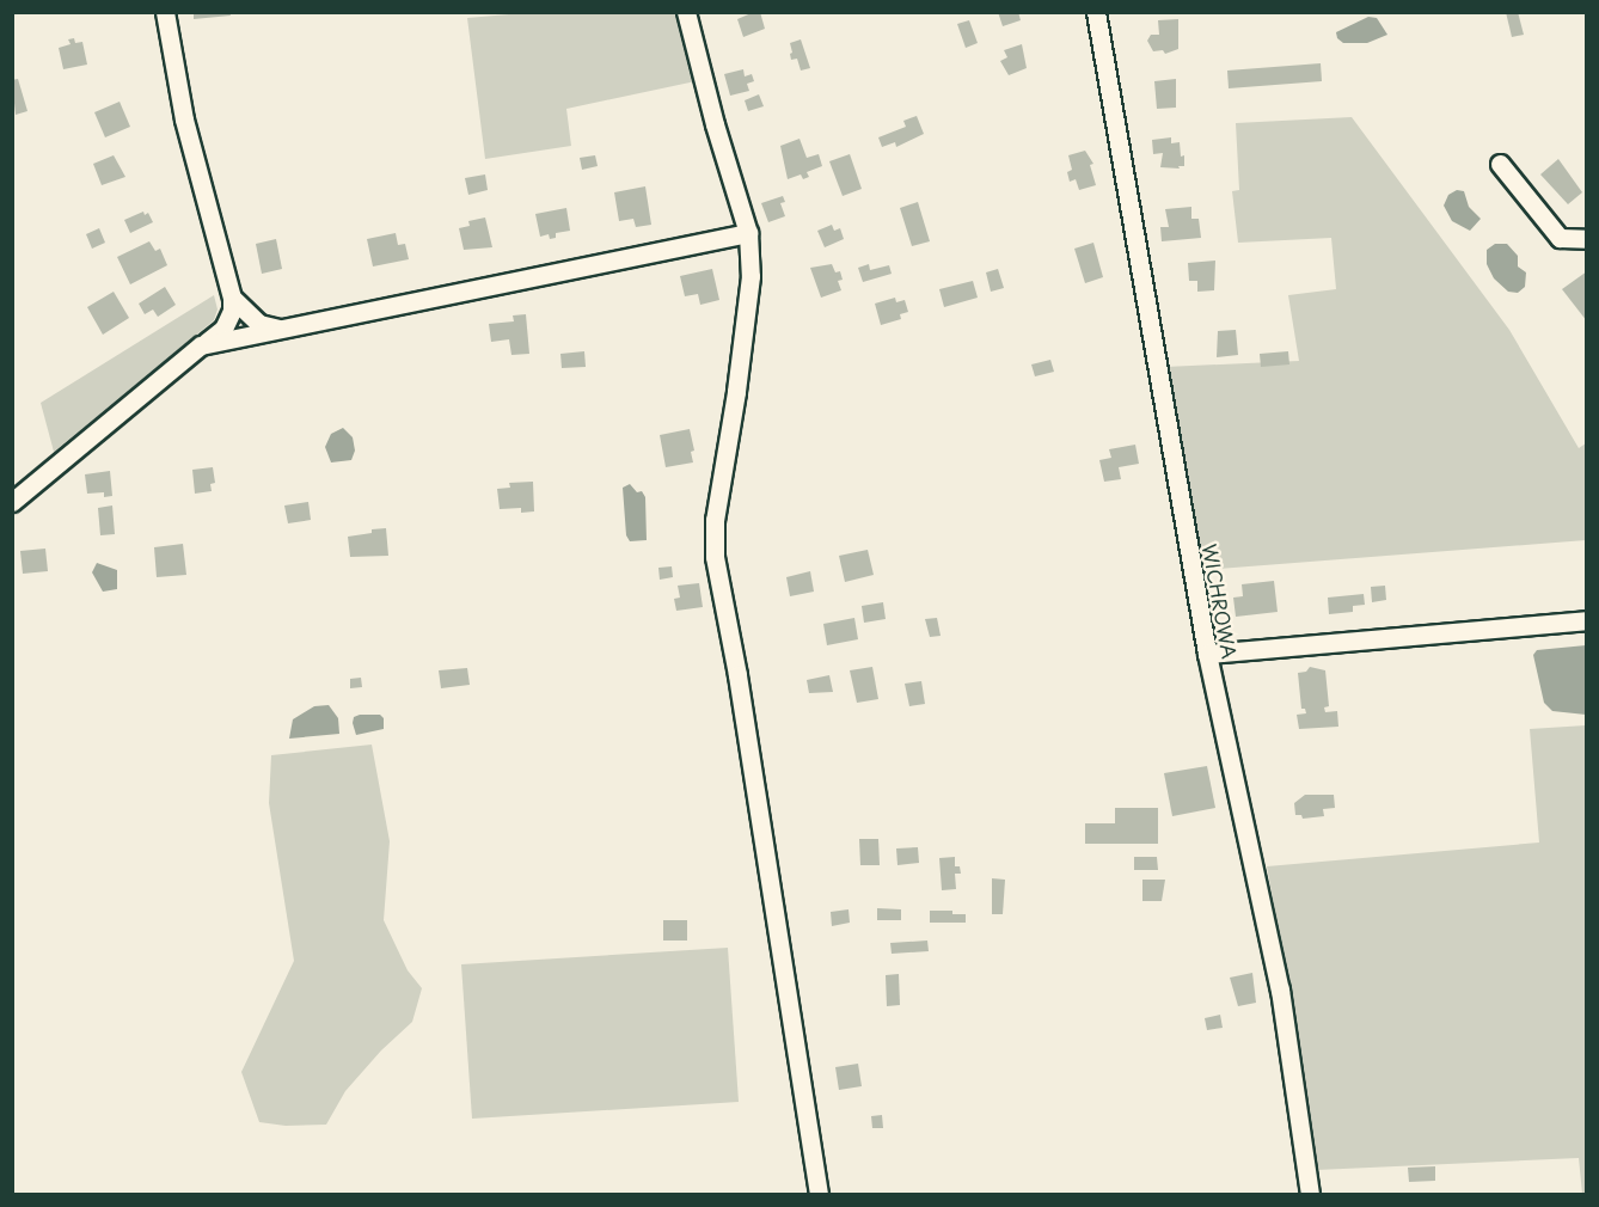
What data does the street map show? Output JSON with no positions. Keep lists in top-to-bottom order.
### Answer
{
  "streets": {
    "street": ["WICHROWA"]
  }
}
